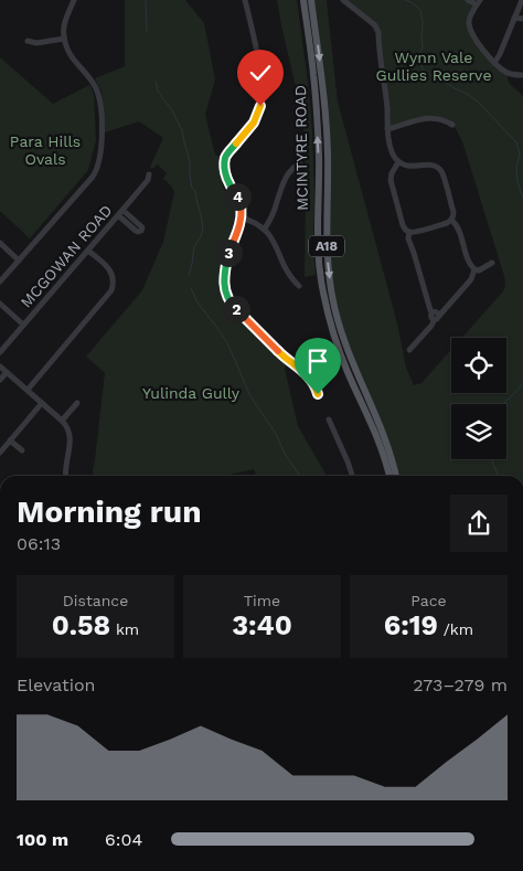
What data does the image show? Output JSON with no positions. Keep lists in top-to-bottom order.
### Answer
{
  "streets": {
    "main road": ["MCINTYRE ROAD", "A18"],
    "street": ["MCGOWAN ROAD"]
  },
  "parks": ["Wynn Vale Gullies Reserve", "Para Hills Ovals", "Yulinda Gully"],
  "page": {
    "pins": ["4", "3", "2"],
    "heading": ["Morning run", "06:13"],
    "stats": [
      ["Distance", "0.58 km"],
      ["Time", "3:40"],
      ["Pace", "6:19 /km"]
    ],
    "chart": ["Elevation", "273–279 m"],
    "list": [
      {
        "name": "100 m",
        "note": "6:04"
      }
    ]
  }
}
